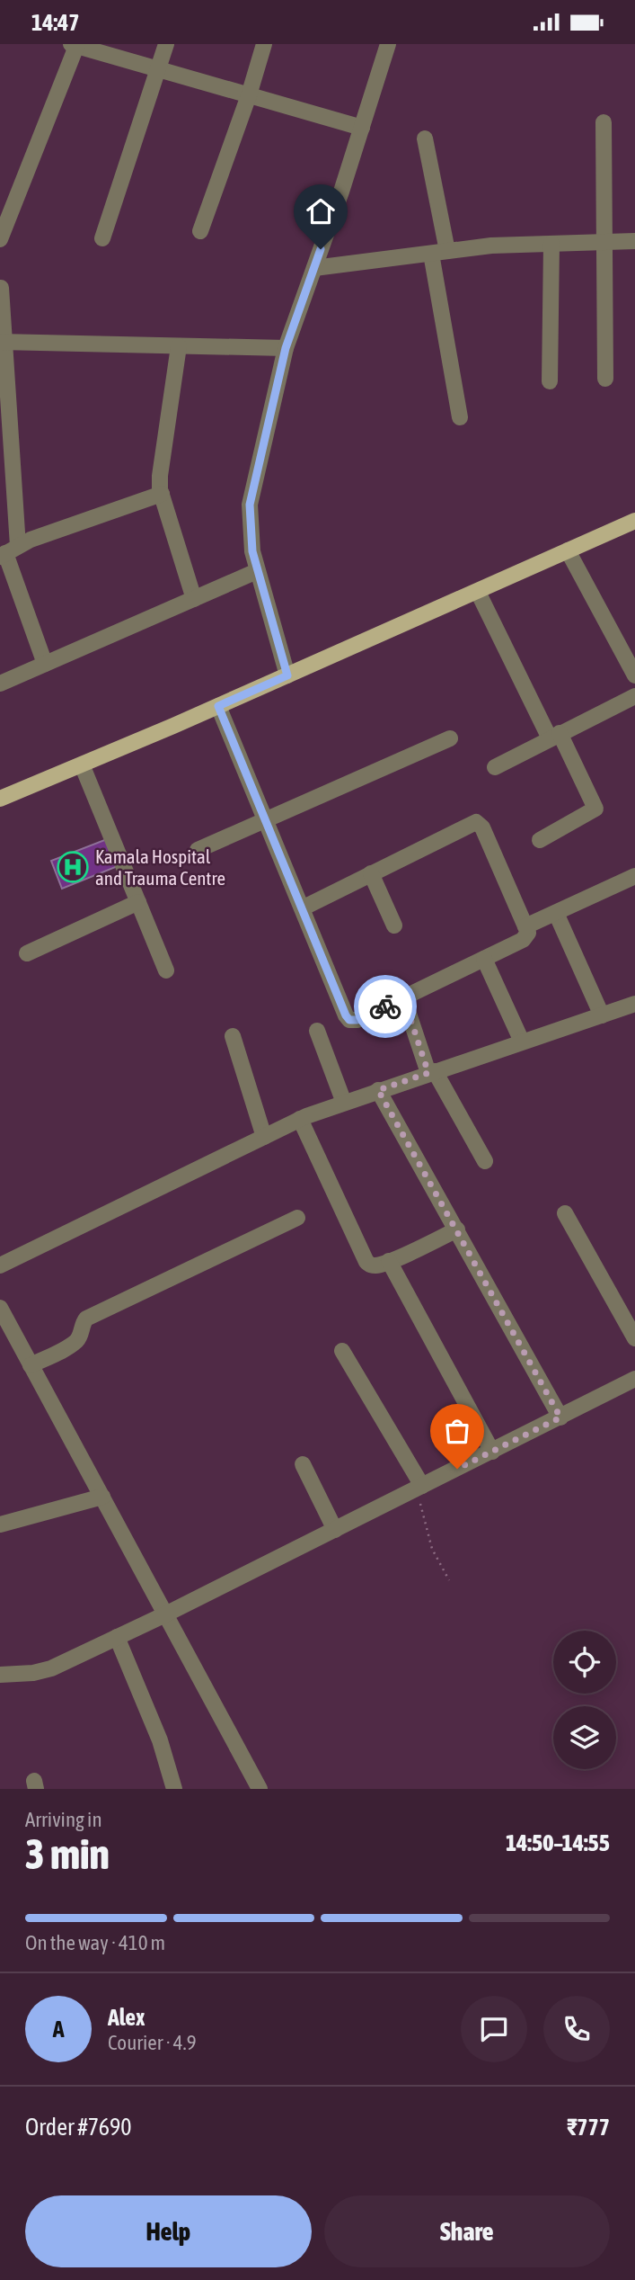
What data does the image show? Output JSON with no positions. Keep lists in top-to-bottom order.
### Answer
{
  "places": {
    "hospital": ["Kamala Hospital and Trauma Centre"]
  },
  "page": {
    "status": "14:47",
    "heading": ["3 min", "Arriving in", "14:50–14:55"],
    "panel": [
      "Alex",
      "Courier · 4.9",
      "Order #7690",
      "₹777"
    ],
    "bar": "On the way · 410 m",
    "round": "A",
    "buttons": ["Help", "Share"]
  }
}
